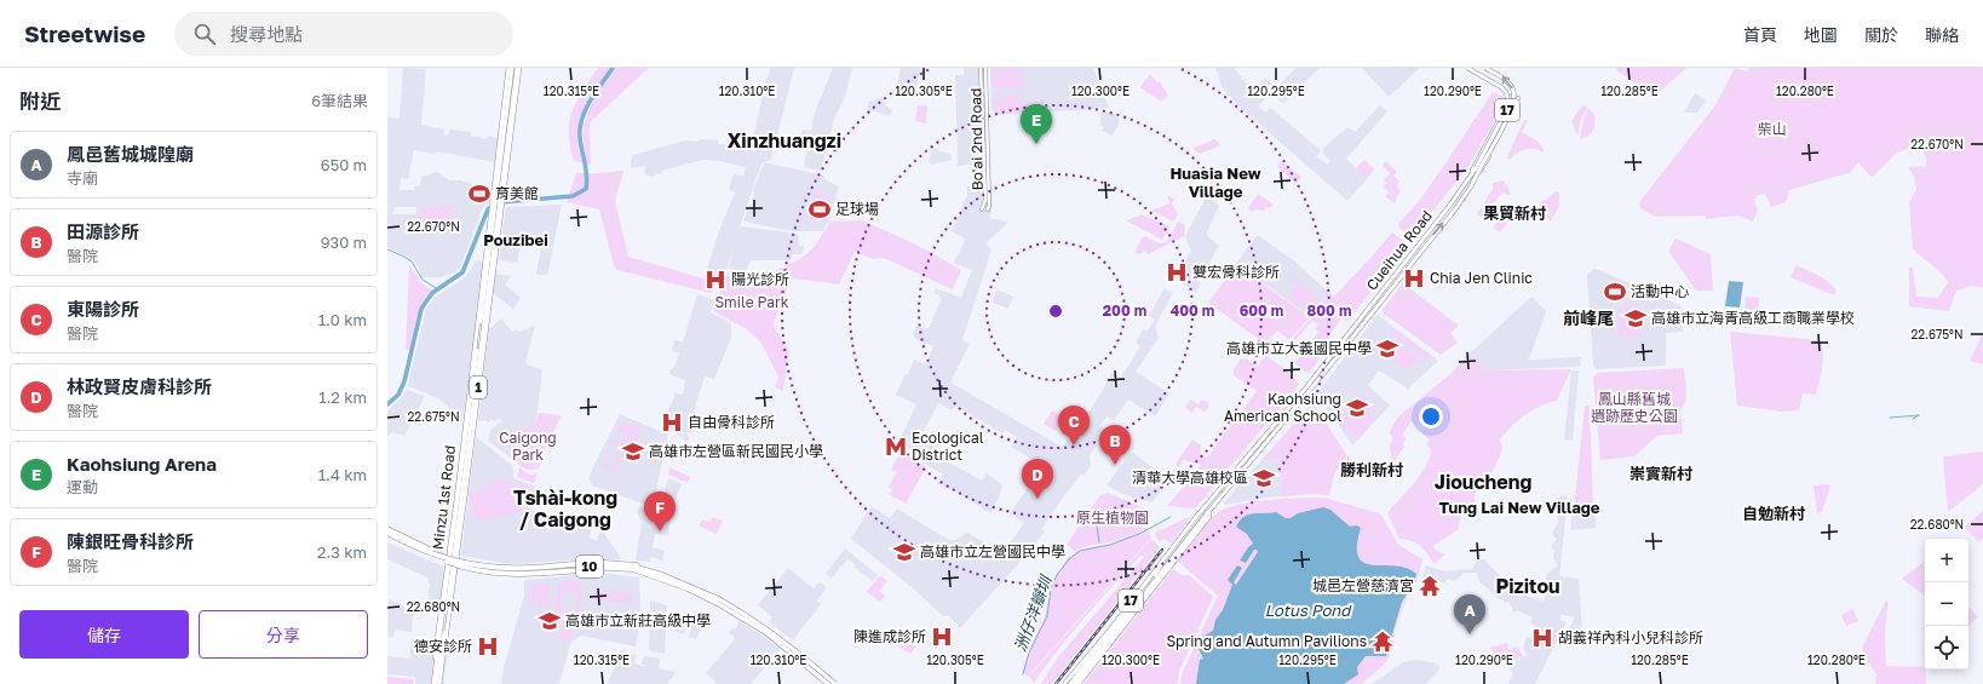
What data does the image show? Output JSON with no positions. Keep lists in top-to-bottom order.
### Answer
{
  "streets": {
    "highway": ["10"],
    "main road": [
      "17",
      "Bo'ai 2nd Road",
      "Cueihua Road",
      "1",
      "Minzu 1st Road"
    ]
  },
  "crossings": [
    ["17", "Cueihua Road"],
    ["1", "Minzu 1st Road"]
  ],
  "districts": [
    "Xinzhuangzi",
    "Huasia New Village",
    "果貿新村",
    "Pouzibei",
    "前峰尾",
    "勝利新村",
    "崇實新村",
    "Jioucheng",
    "Tshài-kong / Caigong",
    "Tung Lai New Village",
    "自勉新村",
    "Pizitou"
  ],
  "water": ["Lotus Pond", "洲仔洋瓣圳"],
  "parks": [
    "柴山",
    "Smile Park",
    "鳳山縣舊城 遺跡歷史公園",
    "Caigong Park",
    "原生植物園"
  ],
  "places": {
    "sports": ["育美館", "足球場", "活動中心"],
    "hospital": [
      "雙宏骨科診所",
      "Chia Jen Clinic",
      "陽光診所",
      "自由骨科診所",
      "陳進成診所",
      "胡義祥內科小兒科診所",
      "德安診所"
    ],
    "school or university": [
      "高雄市立海青高級工商職業學校",
      "高雄市立大義國民中學",
      "Kaohsiung American School",
      "高雄市左營區新民國民小學",
      "清華大學高雄校區",
      "高雄市立左營國民中學",
      "高雄市立新莊高級中學"
    ],
    "metro station": ["Ecological District"],
    "temple": ["城邑左營慈濟宮", "Spring and Autumn Pavilions"]
  },
  "page": {
    "header": "Streetwise",
    "search": "搜尋地點",
    "nav": [
      "首頁",
      "地圖",
      "關於",
      "聯絡"
    ],
    "heading": ["附近", "6筆結果"],
    "pins": [
      "E",
      "C",
      "B",
      "D",
      "F",
      "A"
    ],
    "list": [
      {
        "mark": "A",
        "name": "鳳邑舊城城隍廟",
        "note": "寺廟",
        "value": "650 m"
      },
      {
        "mark": "B",
        "name": "田源診所",
        "note": "醫院",
        "value": "930 m"
      },
      {
        "mark": "C",
        "name": "東陽診所",
        "note": "醫院",
        "value": "1.0 km"
      },
      {
        "mark": "D",
        "name": "林政賢皮膚科診所",
        "note": "醫院",
        "value": "1.2 km"
      },
      {
        "mark": "E",
        "name": "Kaohsiung Arena",
        "note": "運動",
        "value": "1.4 km"
      },
      {
        "mark": "F",
        "name": "陳銀旺骨科診所",
        "note": "醫院",
        "value": "2.3 km"
      }
    ],
    "map_buttons": ["+", "−"],
    "buttons": ["儲存", "分享"]
  },
  "coordinates": [
    "120.315°E",
    "120.310°E",
    "120.305°E",
    "120.300°E",
    "120.295°E",
    "120.290°E",
    "120.285°E",
    "120.280°E",
    "22.670°N",
    "22.675°N",
    "22.680°N"
  ],
  "rings": [
    "200 m",
    "400 m",
    "600 m",
    "800 m"
  ]
}
